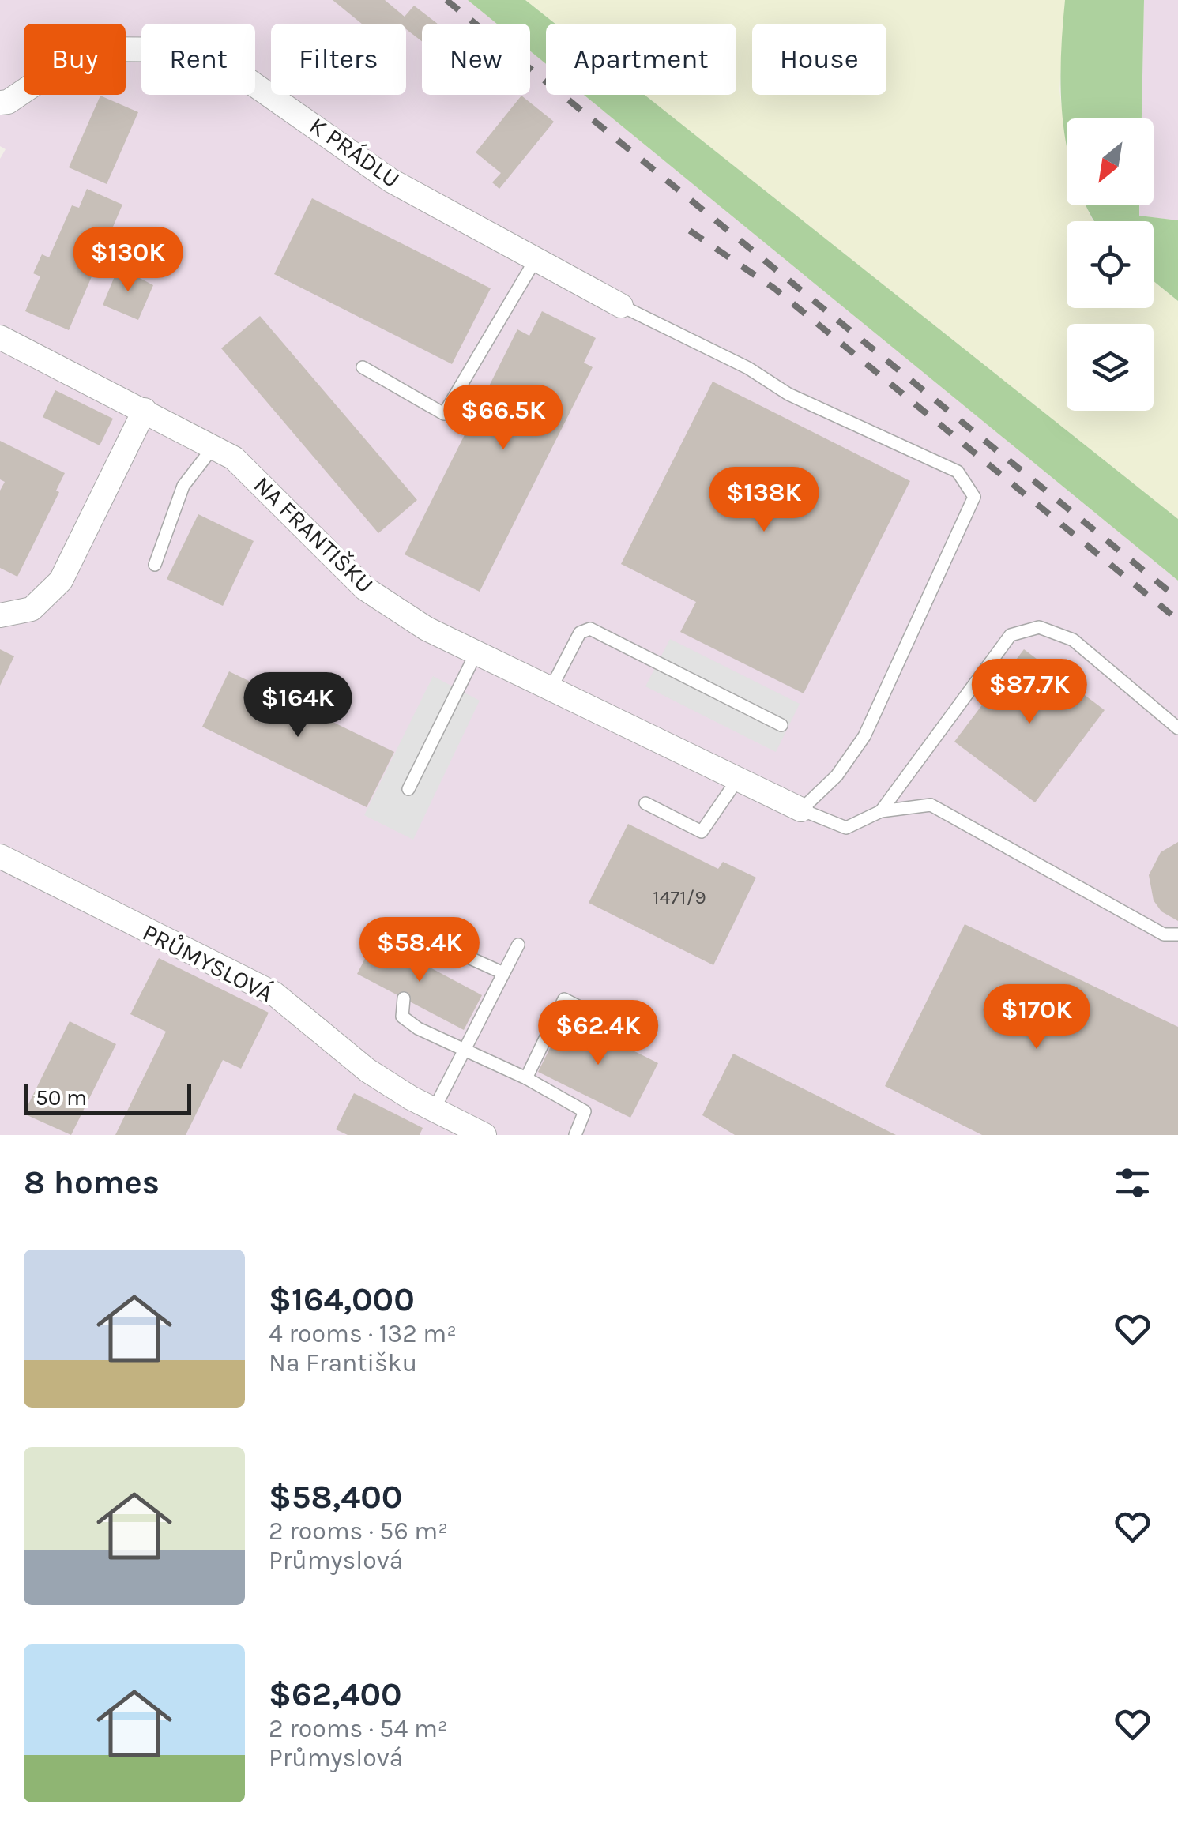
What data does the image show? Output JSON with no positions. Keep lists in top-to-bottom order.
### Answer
{
  "streets": {
    "street": ["K PRÁDLU", "NA FRANTIŠKU", "PRŮMYSLOVÁ"]
  },
  "house_numbers": ["1471/9"],
  "scale_bar": "50 m",
  "north": "bottom left",
  "page": {
    "chip": [
      "Buy",
      "Rent",
      "Filters",
      "New",
      "Apartment",
      "House"
    ],
    "price": [
      "$130K",
      "$66.5K",
      "$138K",
      "$87.7K",
      "$164K",
      "$58.4K",
      "$170K",
      "$62.4K"
    ],
    "scale": "50 m",
    "heading": "8 homes",
    "list": [
      {
        "name": "$164,000",
        "note": "4 rooms · 132 m² · Na Františku"
      },
      {
        "name": "$58,400",
        "note": "2 rooms · 56 m² · Průmyslová"
      },
      {
        "name": "$62,400",
        "note": "2 rooms · 54 m² · Průmyslová"
      }
    ]
  }
}
